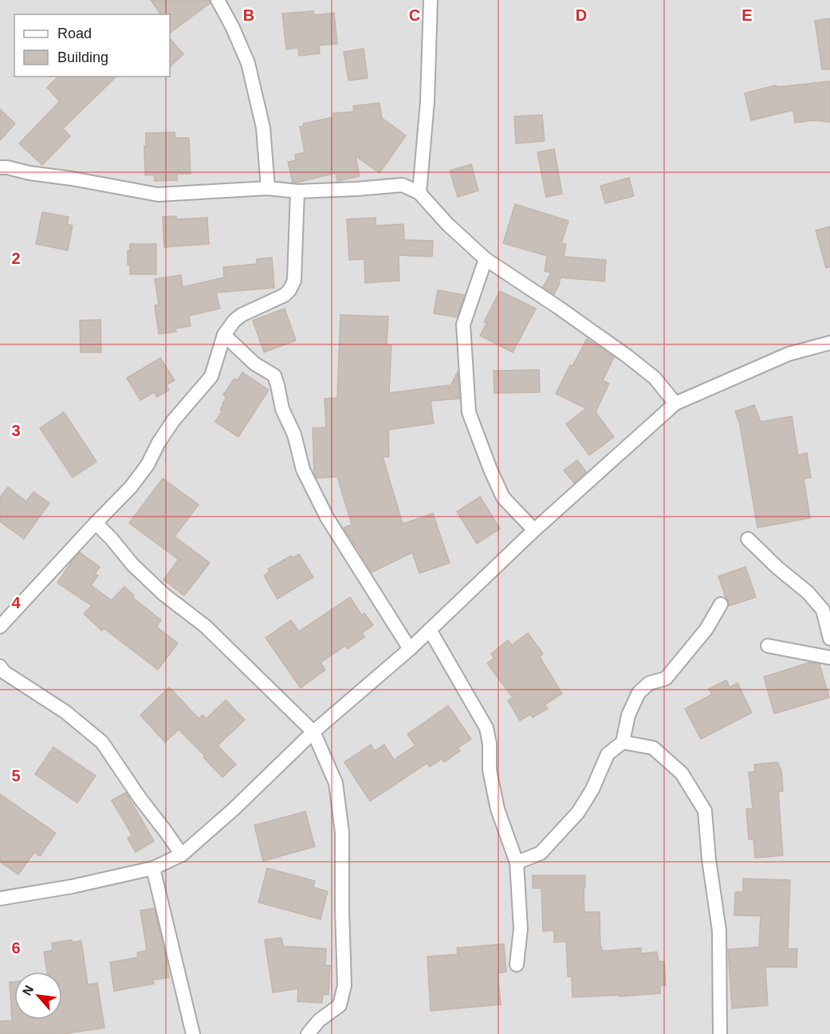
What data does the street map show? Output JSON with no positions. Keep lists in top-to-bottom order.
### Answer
{
  "legend": ["Road", "Building"],
  "north": "top left",
  "grid": {
    "columns": [
      "B",
      "C",
      "D",
      "E"
    ],
    "rows": [
      "2",
      "3",
      "4",
      "5",
      "6"
    ]
  }
}
